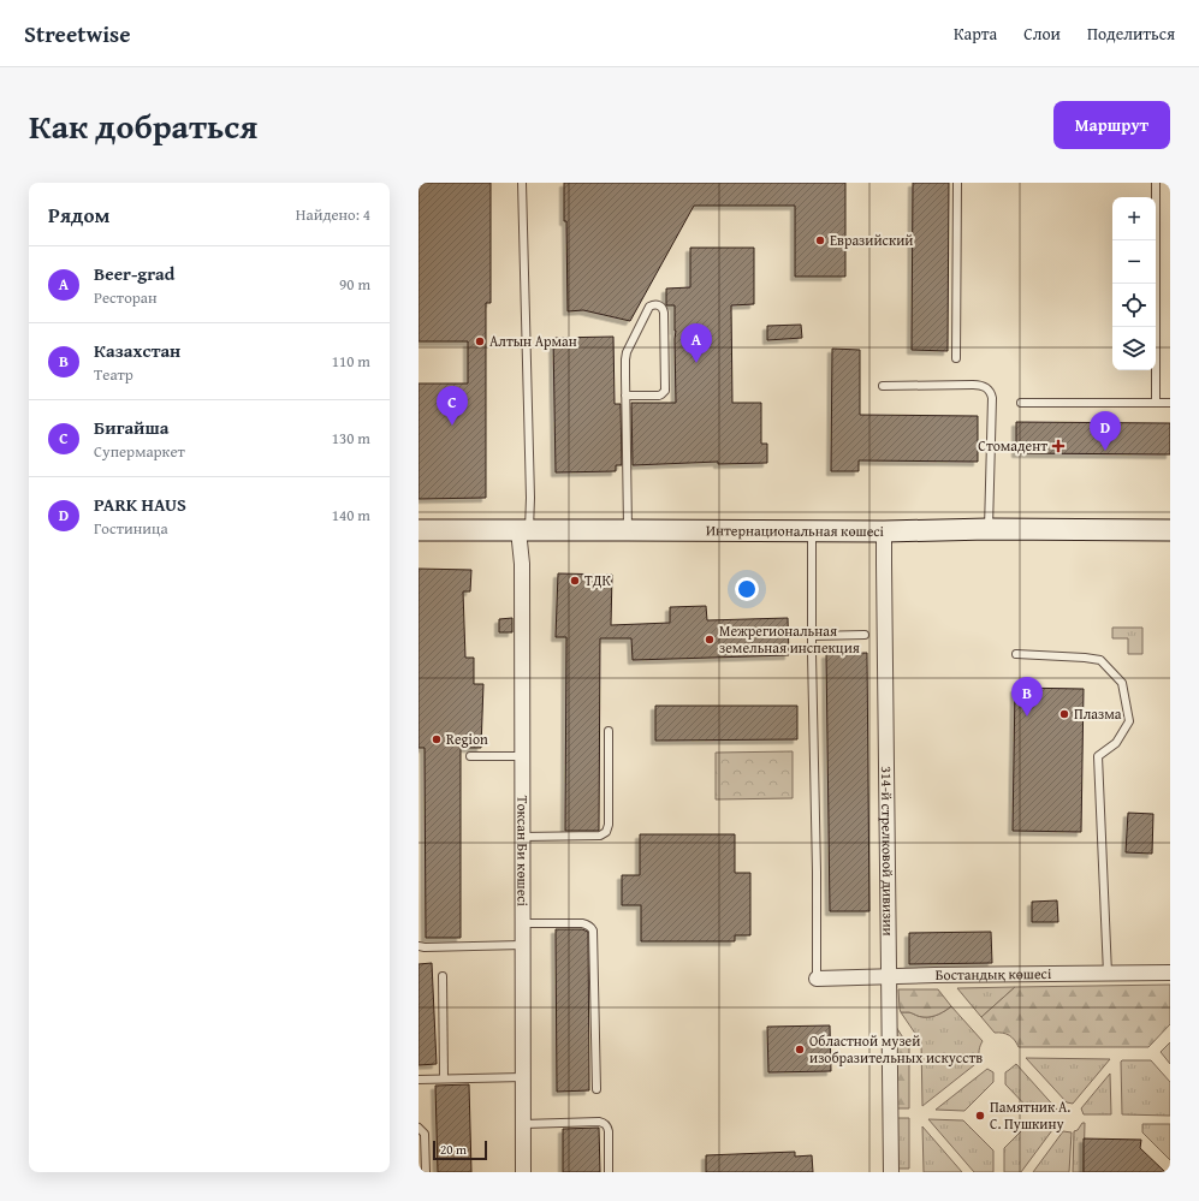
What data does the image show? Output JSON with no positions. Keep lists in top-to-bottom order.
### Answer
{
  "streets": {
    "main road": ["Интернациональная көшесі"],
    "street": ["Токсан Би көшесі", "314-й стрелковой дивизии", "Бостандық көшесі"]
  },
  "crossings": [
    ["Интернациональная көшесі", "Токсан Би көшесі"],
    ["Интернациональная көшесі", "314-й стрелковой дивизии"],
    ["314-й стрелковой дивизии", "Бостандық көшесі"]
  ],
  "places": {
    "other": [
      "Евразийский",
      "Алтын Арман",
      "ТДК",
      "Межрегиональная земельная инспекция",
      "Плазма",
      "Region",
      "Областной музей изобразительных искусств",
      "Памятник А. С. Пушкину"
    ],
    "health": ["Стомадент"]
  },
  "scale_bar": "20 m",
  "page": {
    "header": "Streetwise",
    "nav": ["Карта", "Слои", "Поделиться"],
    "title": "Как добраться",
    "buttons": "Маршрут",
    "heading": ["Рядом", "Найдено: 4"],
    "map_buttons": ["+", "−"],
    "list": [
      {
        "mark": "A",
        "name": "Beer-grad",
        "note": "Ресторан",
        "value": "90 m"
      },
      {
        "mark": "B",
        "name": "Казахстан",
        "note": "Театр",
        "value": "110 m"
      },
      {
        "mark": "C",
        "name": "Бигайша",
        "note": "Супермаркет",
        "value": "130 m"
      },
      {
        "mark": "D",
        "name": "PARK HAUS",
        "note": "Гостиница",
        "value": "140 m"
      }
    ],
    "pins": [
      "A",
      "C",
      "D",
      "B"
    ],
    "scale": "20 m"
  }
}
